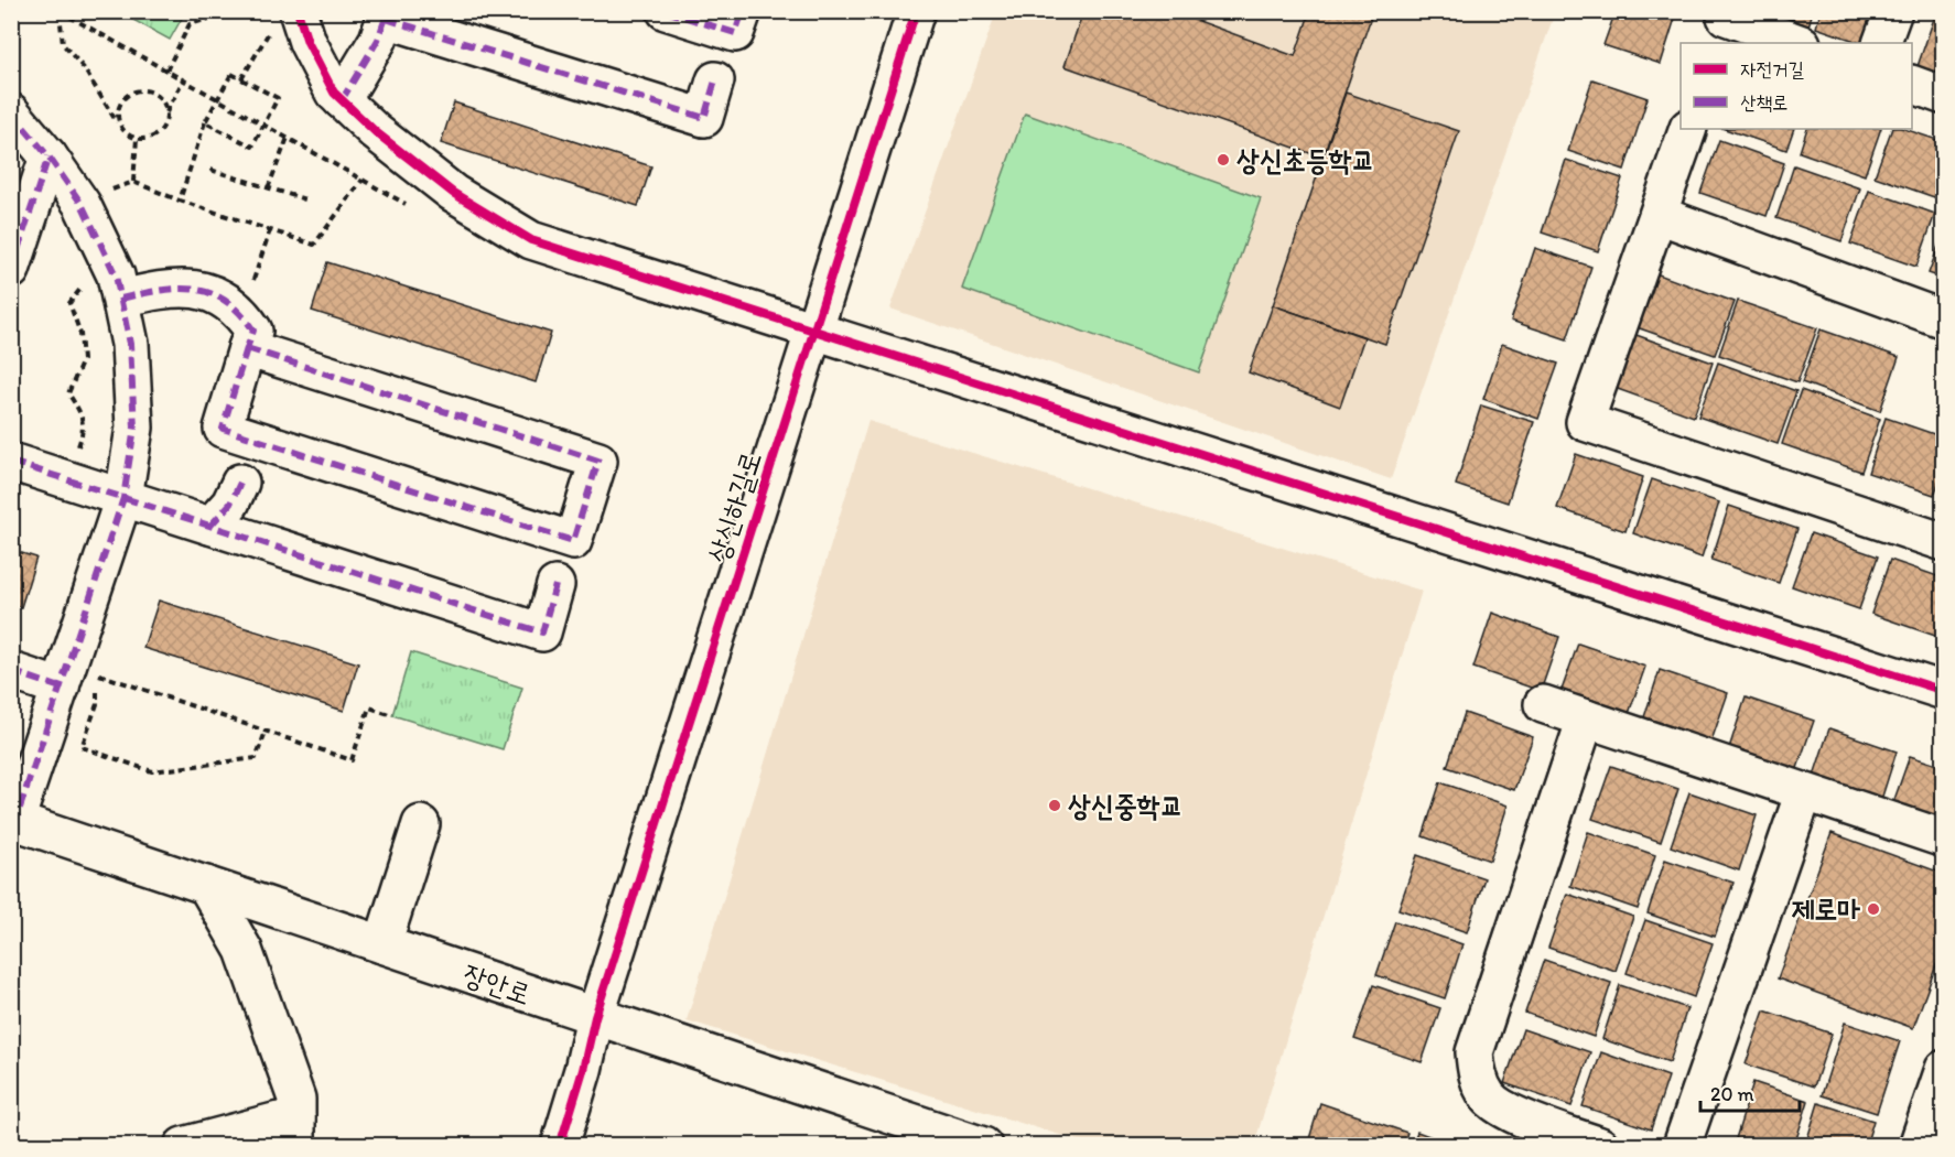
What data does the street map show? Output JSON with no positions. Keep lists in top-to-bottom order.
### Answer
{
  "streets": {
    "street": ["상신하길로", "장안로"]
  },
  "crossings": [
    ["상신하길로", "장안로"]
  ],
  "places": ["상신초등학교", "상신중학교", "제로마"],
  "legend": ["자전거길", "산책로"],
  "scale_bar": "20 m"
}
